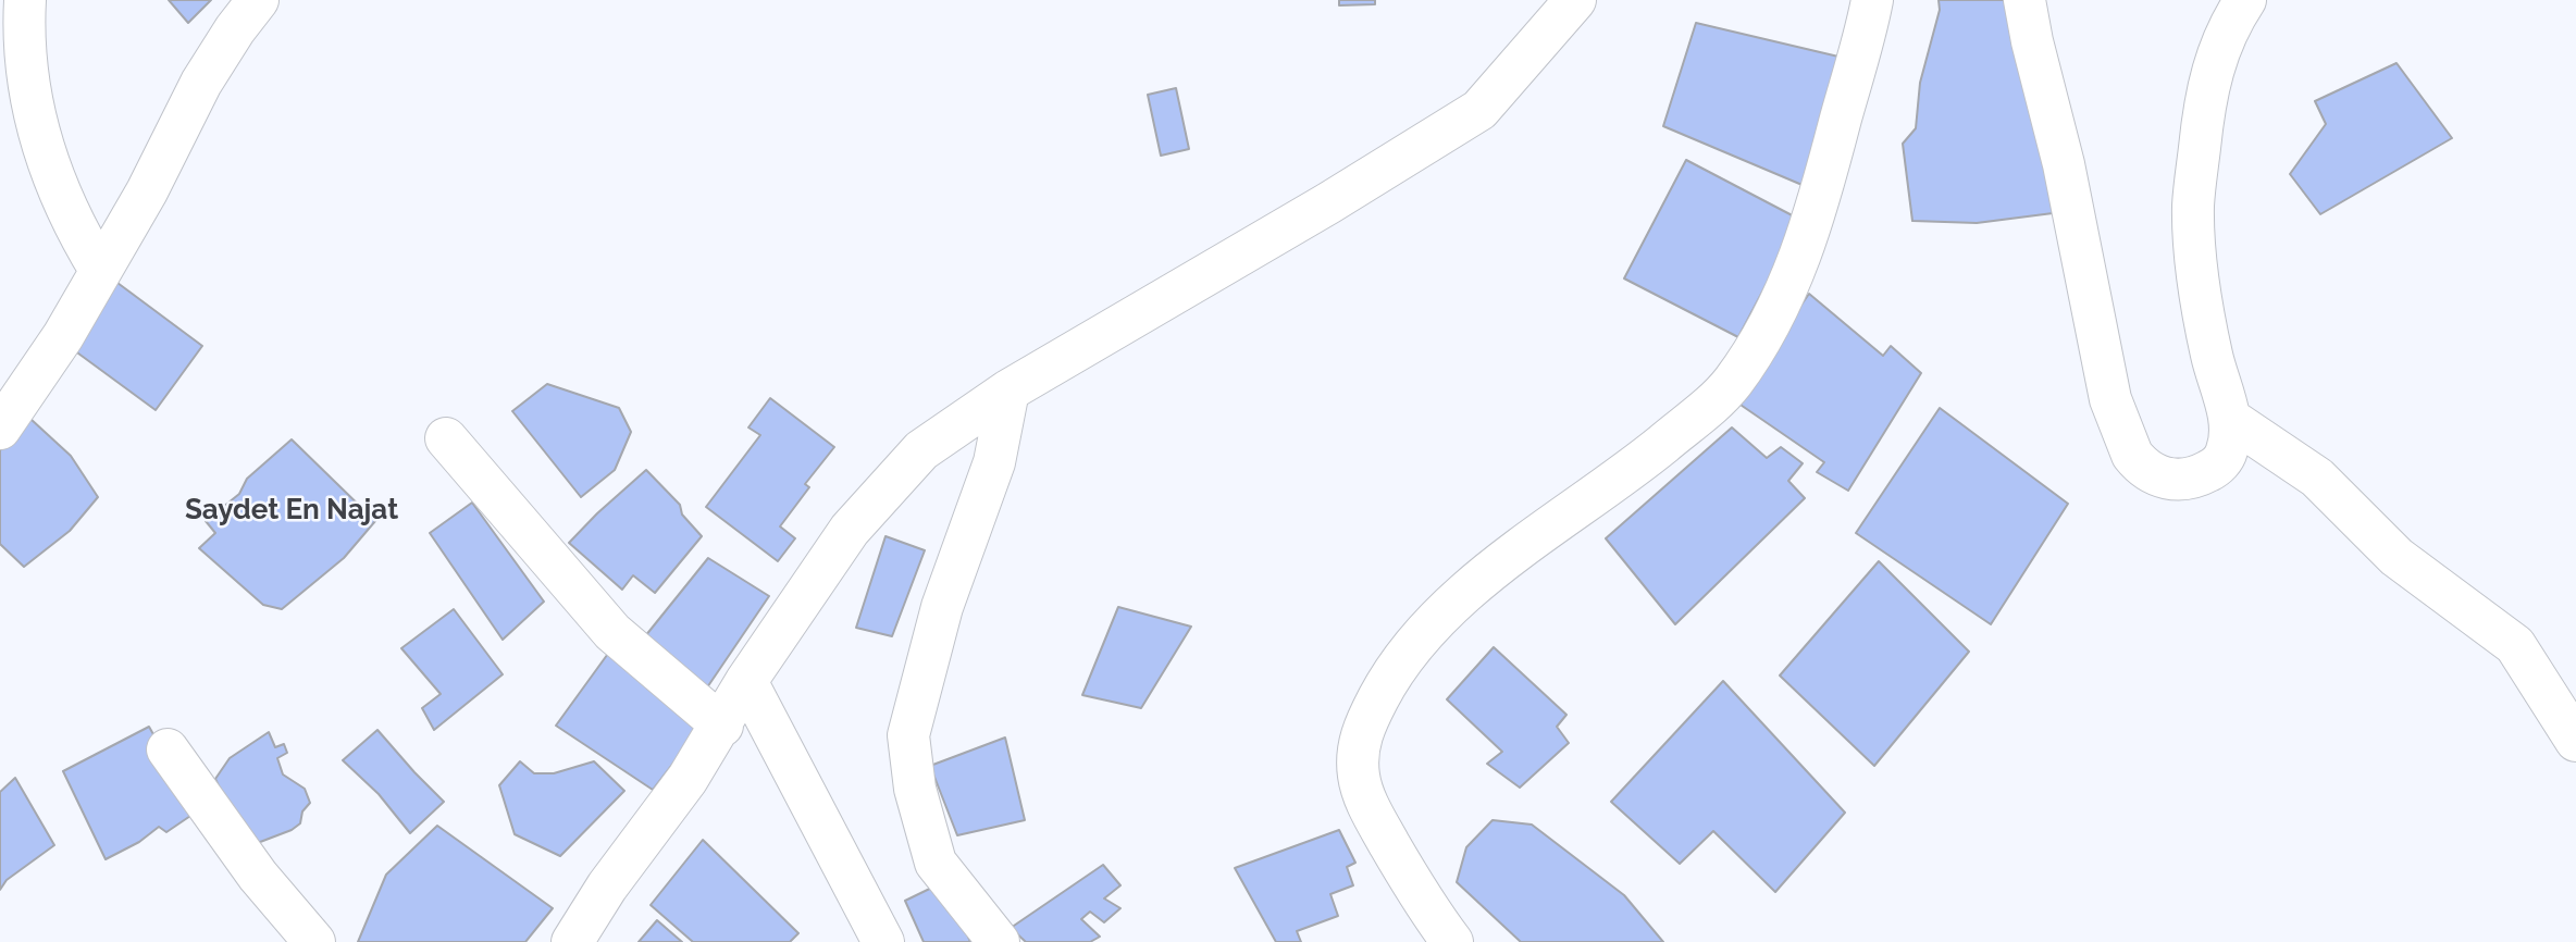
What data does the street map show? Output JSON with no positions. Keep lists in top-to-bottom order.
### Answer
{
  "districts": ["Saydet En Najat"]
}
